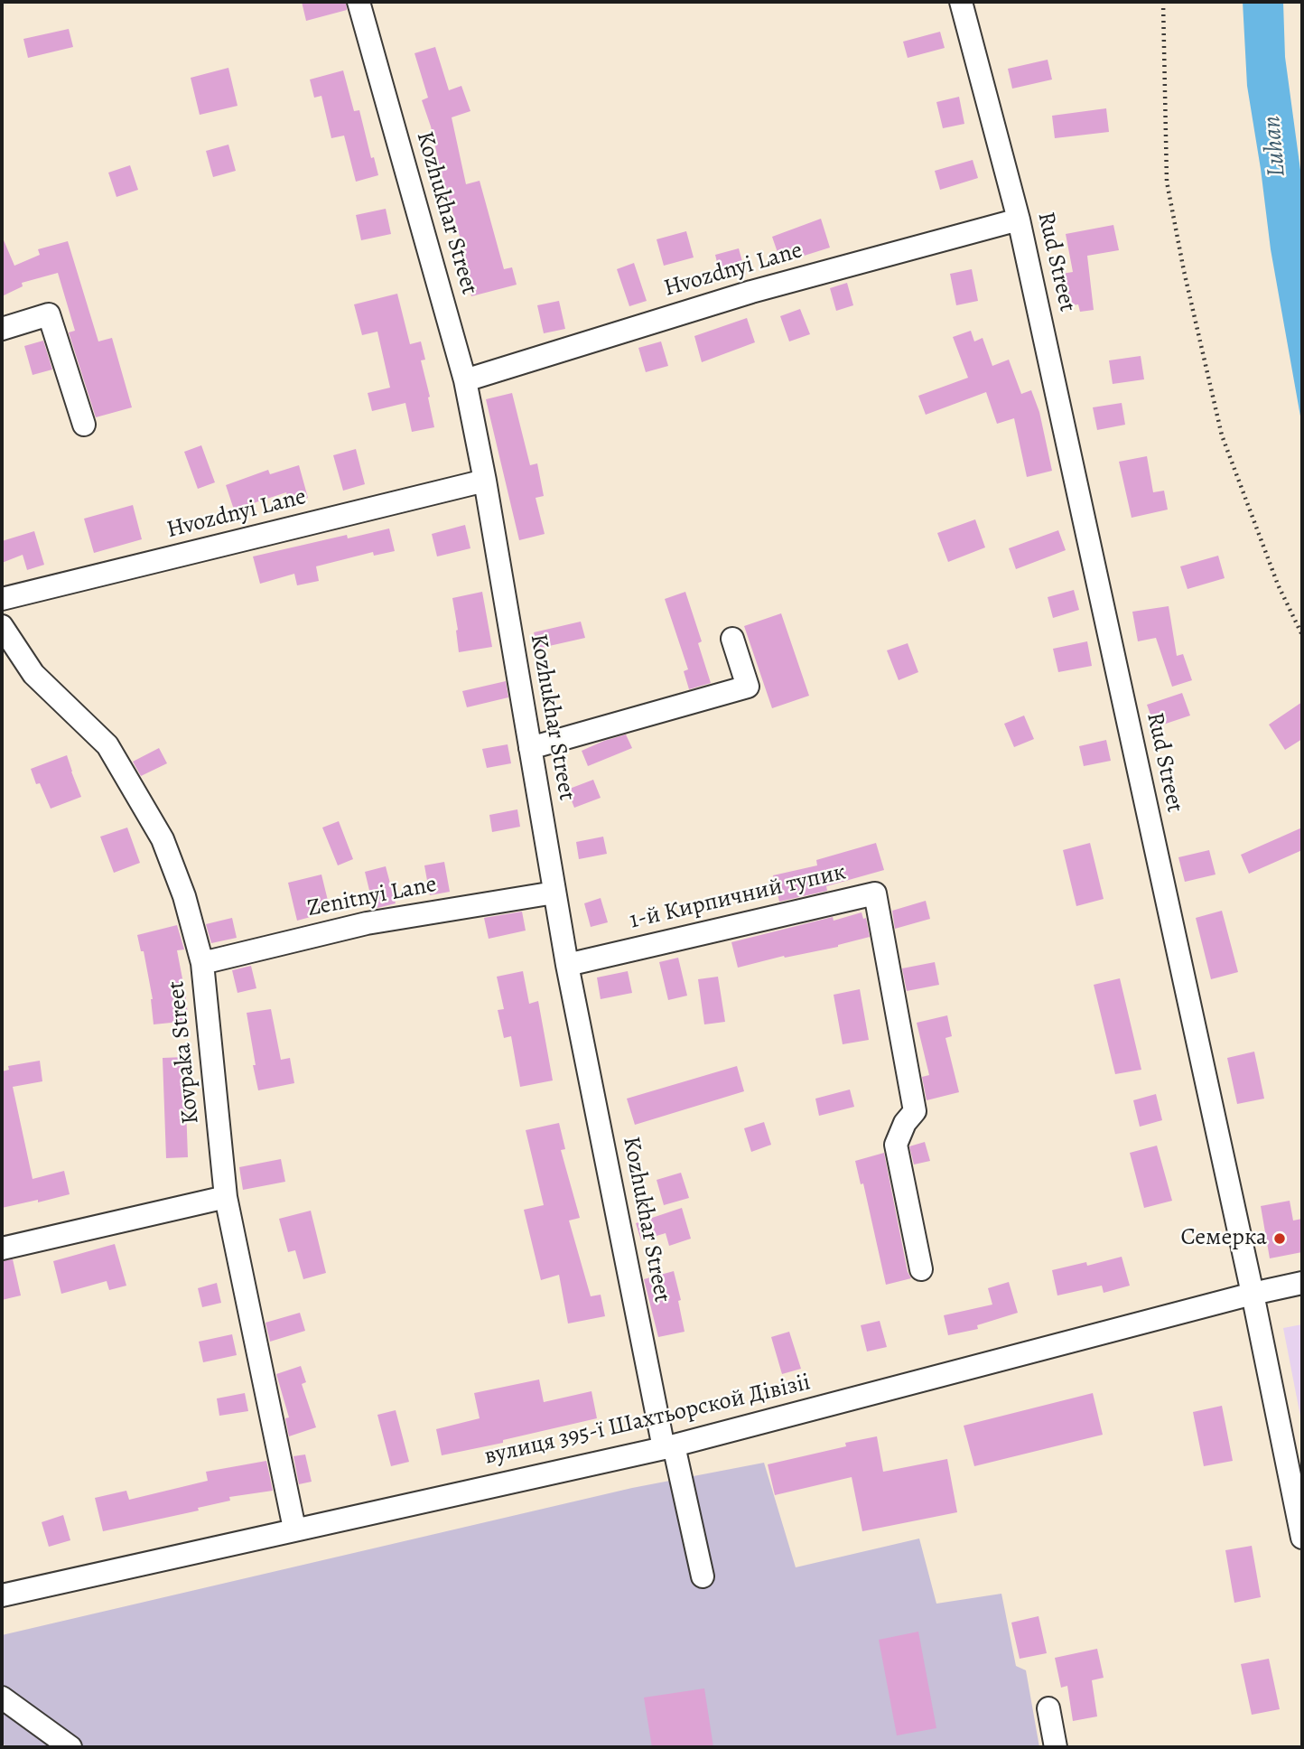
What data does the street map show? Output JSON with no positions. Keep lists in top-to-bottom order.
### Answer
{
  "streets": {
    "street": [
      "Kozhukhar Street",
      "Rud Street",
      "Hvozdnyi Lane",
      "Zenitnyi Lane",
      "1-й Кирпичний тупик",
      "Kovpaka Street",
      "вулиця 395-ї Шахтьорской Дівізіі"
    ]
  },
  "crossings": [
    ["Kozhukhar Street", "Hvozdnyi Lane"],
    ["Kozhukhar Street", "Zenitnyi Lane"],
    ["Kozhukhar Street", "1-й Кирпичний тупик"],
    ["Kozhukhar Street", "вулиця 395-ї Шахтьорской Дівізіі"],
    ["Rud Street", "Hvozdnyi Lane"],
    ["Rud Street", "вулиця 395-ї Шахтьорской Дівізіі"],
    ["Zenitnyi Lane", "Kovpaka Street"],
    ["Kovpaka Street", "вулиця 395-ї Шахтьорской Дівізіі"]
  ],
  "water": ["Luhan"],
  "places": ["Семерка"]
}
